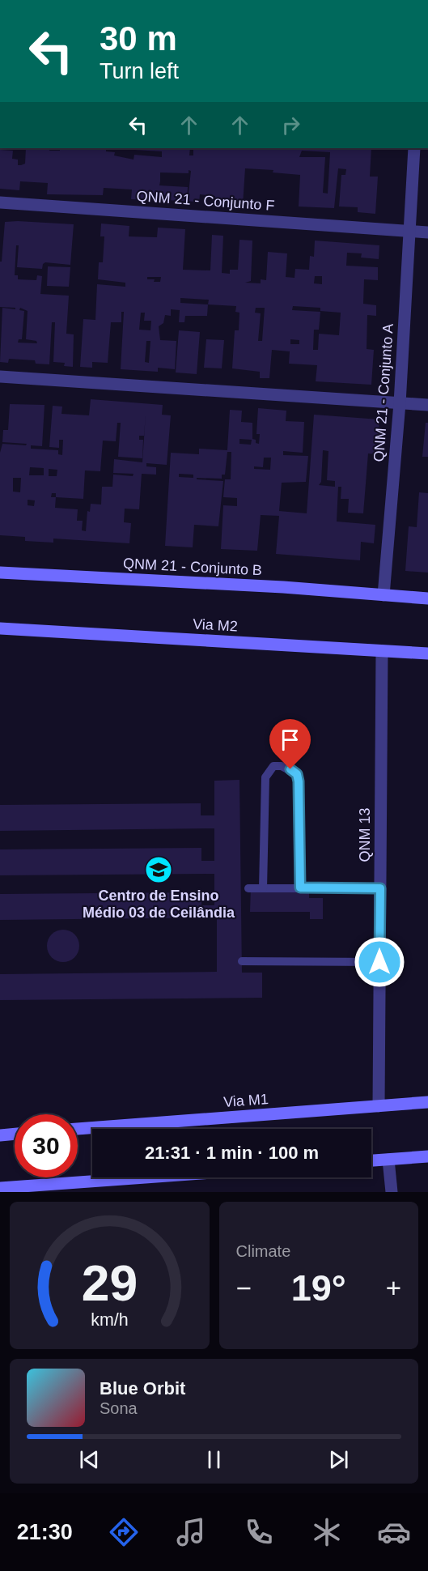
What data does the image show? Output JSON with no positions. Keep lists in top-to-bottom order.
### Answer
{
  "streets": {
    "main road": ["QNM 21 - Conjunto B", "Via M2", "Via M1"],
    "street": ["QNM 21 - Conjunto F", "QNM 21 - Conjunto A", "QNM 13"]
  },
  "crossings": [
    ["QNM 21 - Conjunto F", "QNM 21 - Conjunto A"],
    ["QNM 21 - Conjunto A", "QNM 21 - Conjunto B"],
    ["Via M2", "QNM 13"],
    ["QNM 13", "Via M1"]
  ],
  "places": {
    "school or university": ["Centro de Ensino Médio 03 de Ceilândia"]
  },
  "page": {
    "turn": ["30 m", "Turn left"],
    "limit": "30",
    "trip": "21:31 · 1 min · 100 m",
    "tile": "Climate",
    "heat": ["−", "19°", "+"],
    "song": ["Blue Orbit", "Sona"],
    "tabs": "21:30",
    "gauge": ["29", "km/h"]
  }
}
